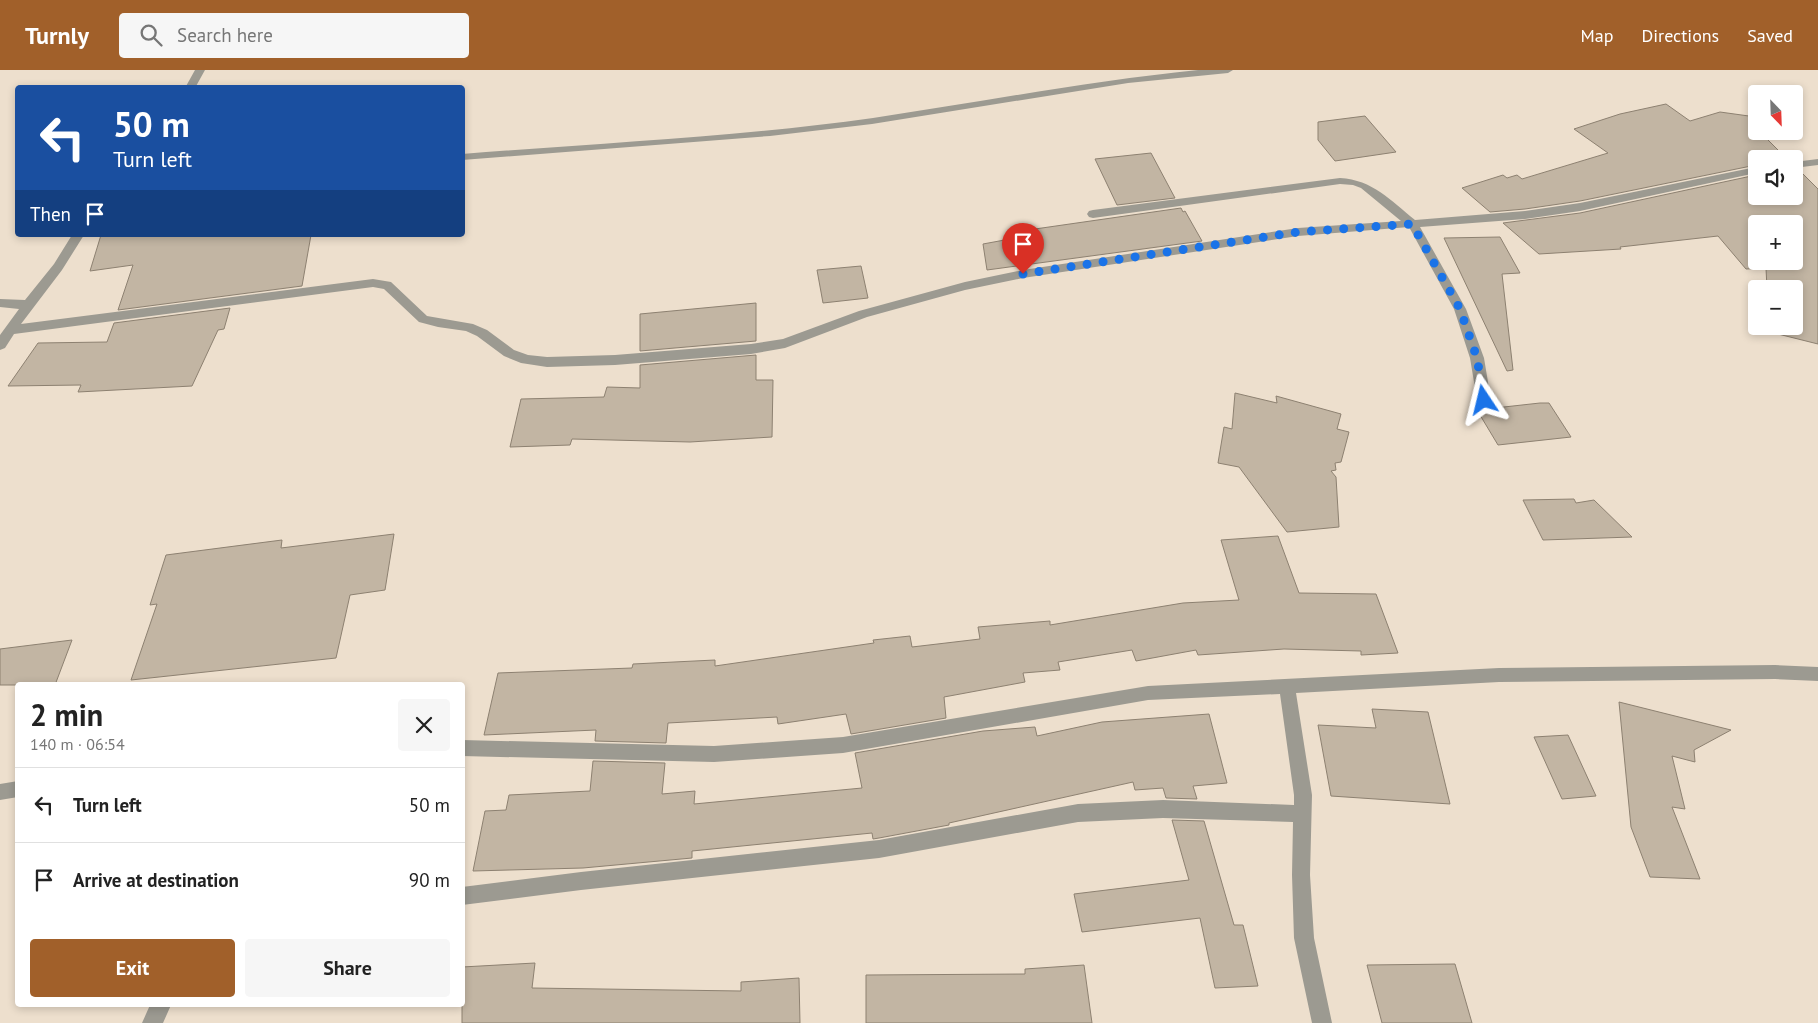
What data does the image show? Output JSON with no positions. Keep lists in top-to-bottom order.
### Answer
{
  "north": "bottom right",
  "page": {
    "header": "Turnly",
    "search": "Search here",
    "nav": ["Map", "Directions", "Saved"],
    "map_buttons": ["+", "−"],
    "turn": ["50 m", "Turn left"],
    "then": "Then",
    "heading": ["2 min", "140 m · 06:54"],
    "list": [
      {
        "name": "Turn left",
        "value": "50 m"
      },
      {
        "name": "Arrive at destination",
        "value": "90 m"
      }
    ],
    "buttons": ["Exit", "Share"]
  }
}
